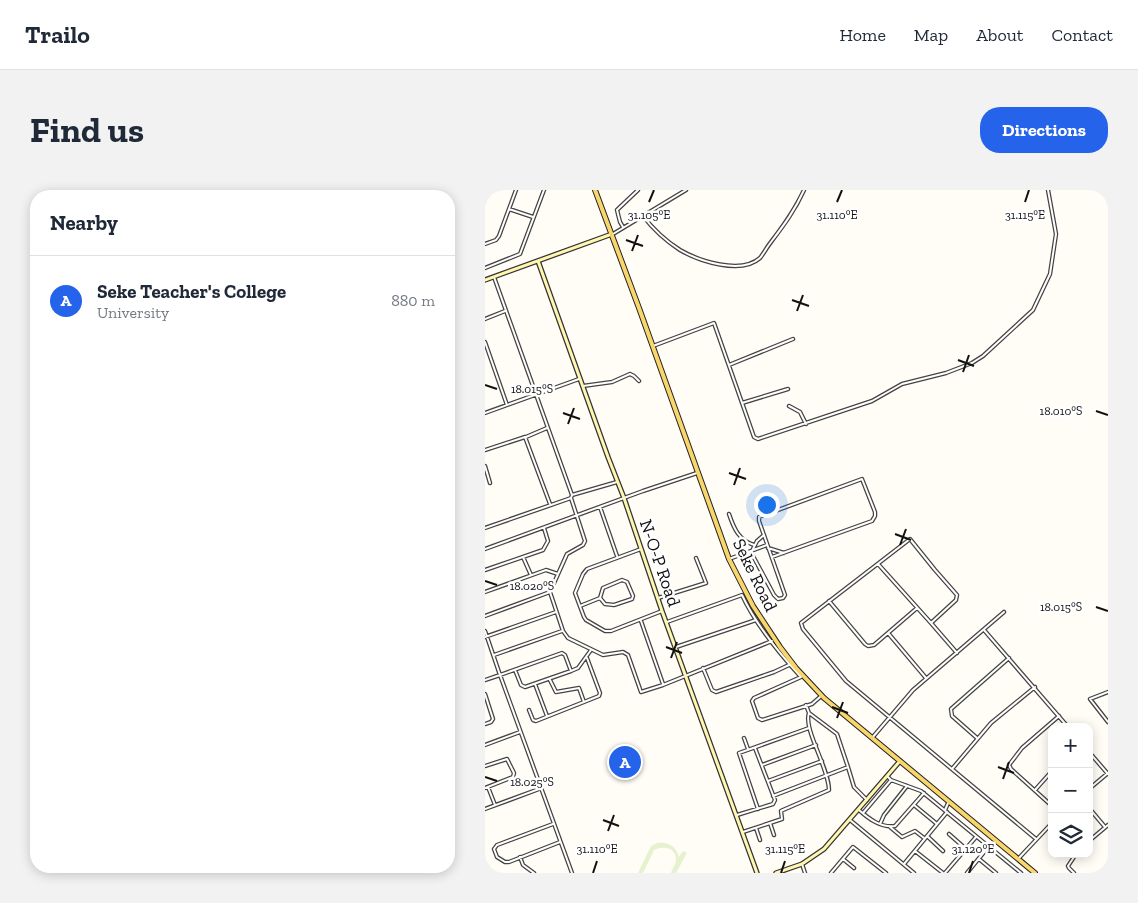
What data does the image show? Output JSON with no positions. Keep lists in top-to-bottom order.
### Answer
{
  "streets": {
    "main road": ["Seke Road"],
    "street": ["N-O-P Road"]
  },
  "page": {
    "header": "Trailo",
    "nav": [
      "Home",
      "Map",
      "About",
      "Contact"
    ],
    "buttons": "Directions",
    "title": "Find us",
    "heading": "Nearby",
    "list": [
      {
        "mark": "A",
        "name": "Seke Teacher's College",
        "note": "University",
        "value": "880 m"
      }
    ],
    "map_buttons": ["+", "−"],
    "pins": "A"
  },
  "coordinates": [
    "31.105°E",
    "31.110°E",
    "31.115°E",
    "18.015°S",
    "18.010°S",
    "18.020°S",
    "18.025°S",
    "31.120°E"
  ]
}
